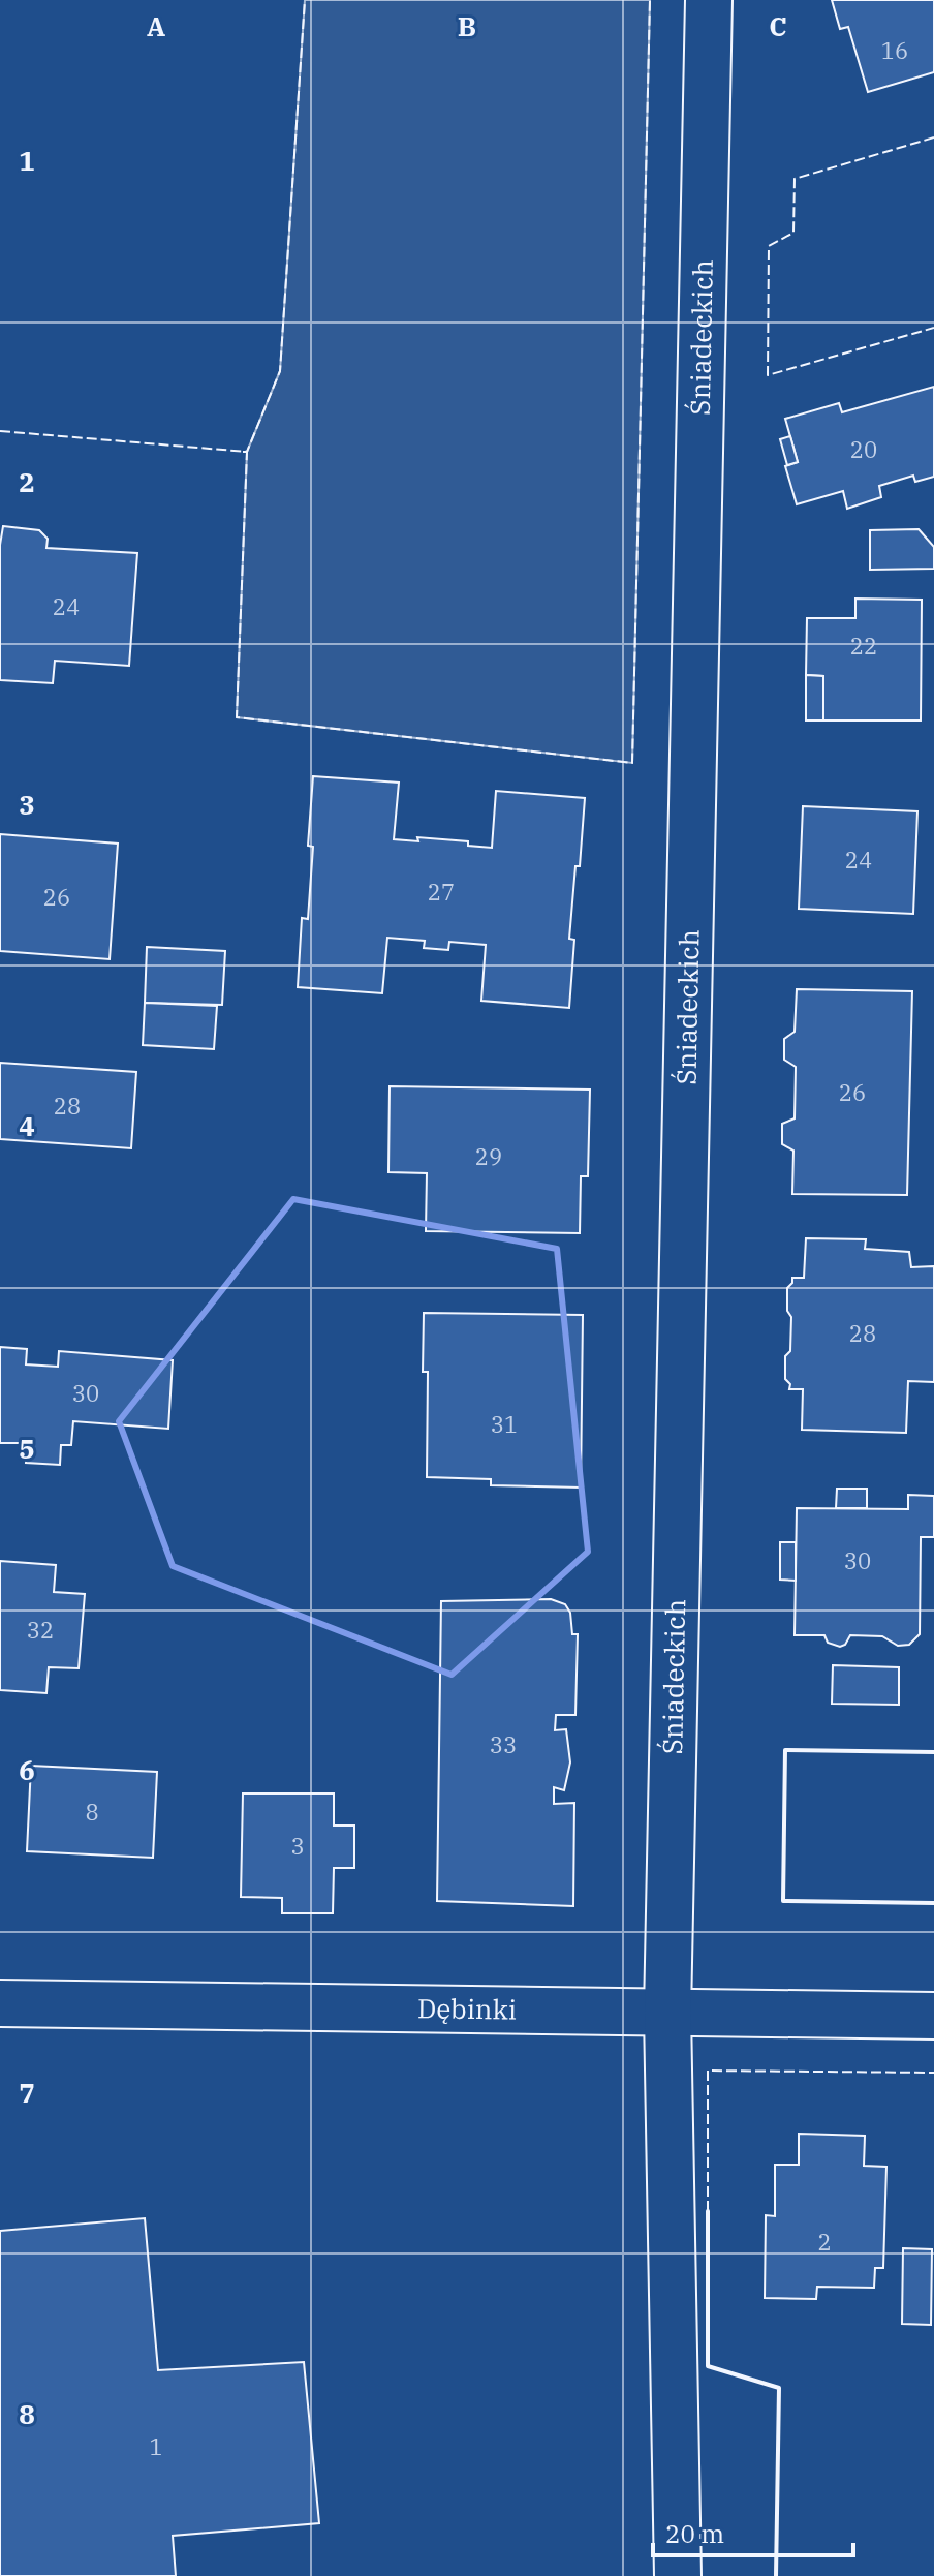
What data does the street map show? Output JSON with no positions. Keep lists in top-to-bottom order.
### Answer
{
  "streets": {
    "street": ["Śniadeckich", "Dębinki"]
  },
  "crossings": [
    ["Śniadeckich", "Dębinki"]
  ],
  "house_numbers": [
    "16",
    "20",
    "24",
    "22",
    "24",
    "27",
    "26",
    "26",
    "28",
    "29",
    "28",
    "30",
    "31",
    "30",
    "32",
    "33",
    "8",
    "3",
    "2",
    "1"
  ],
  "scale_bar": "20 m",
  "grid": {
    "columns": ["A", "B", "C"],
    "rows": [
      "1",
      "2",
      "3",
      "4",
      "5",
      "6",
      "7",
      "8"
    ]
  }
}
